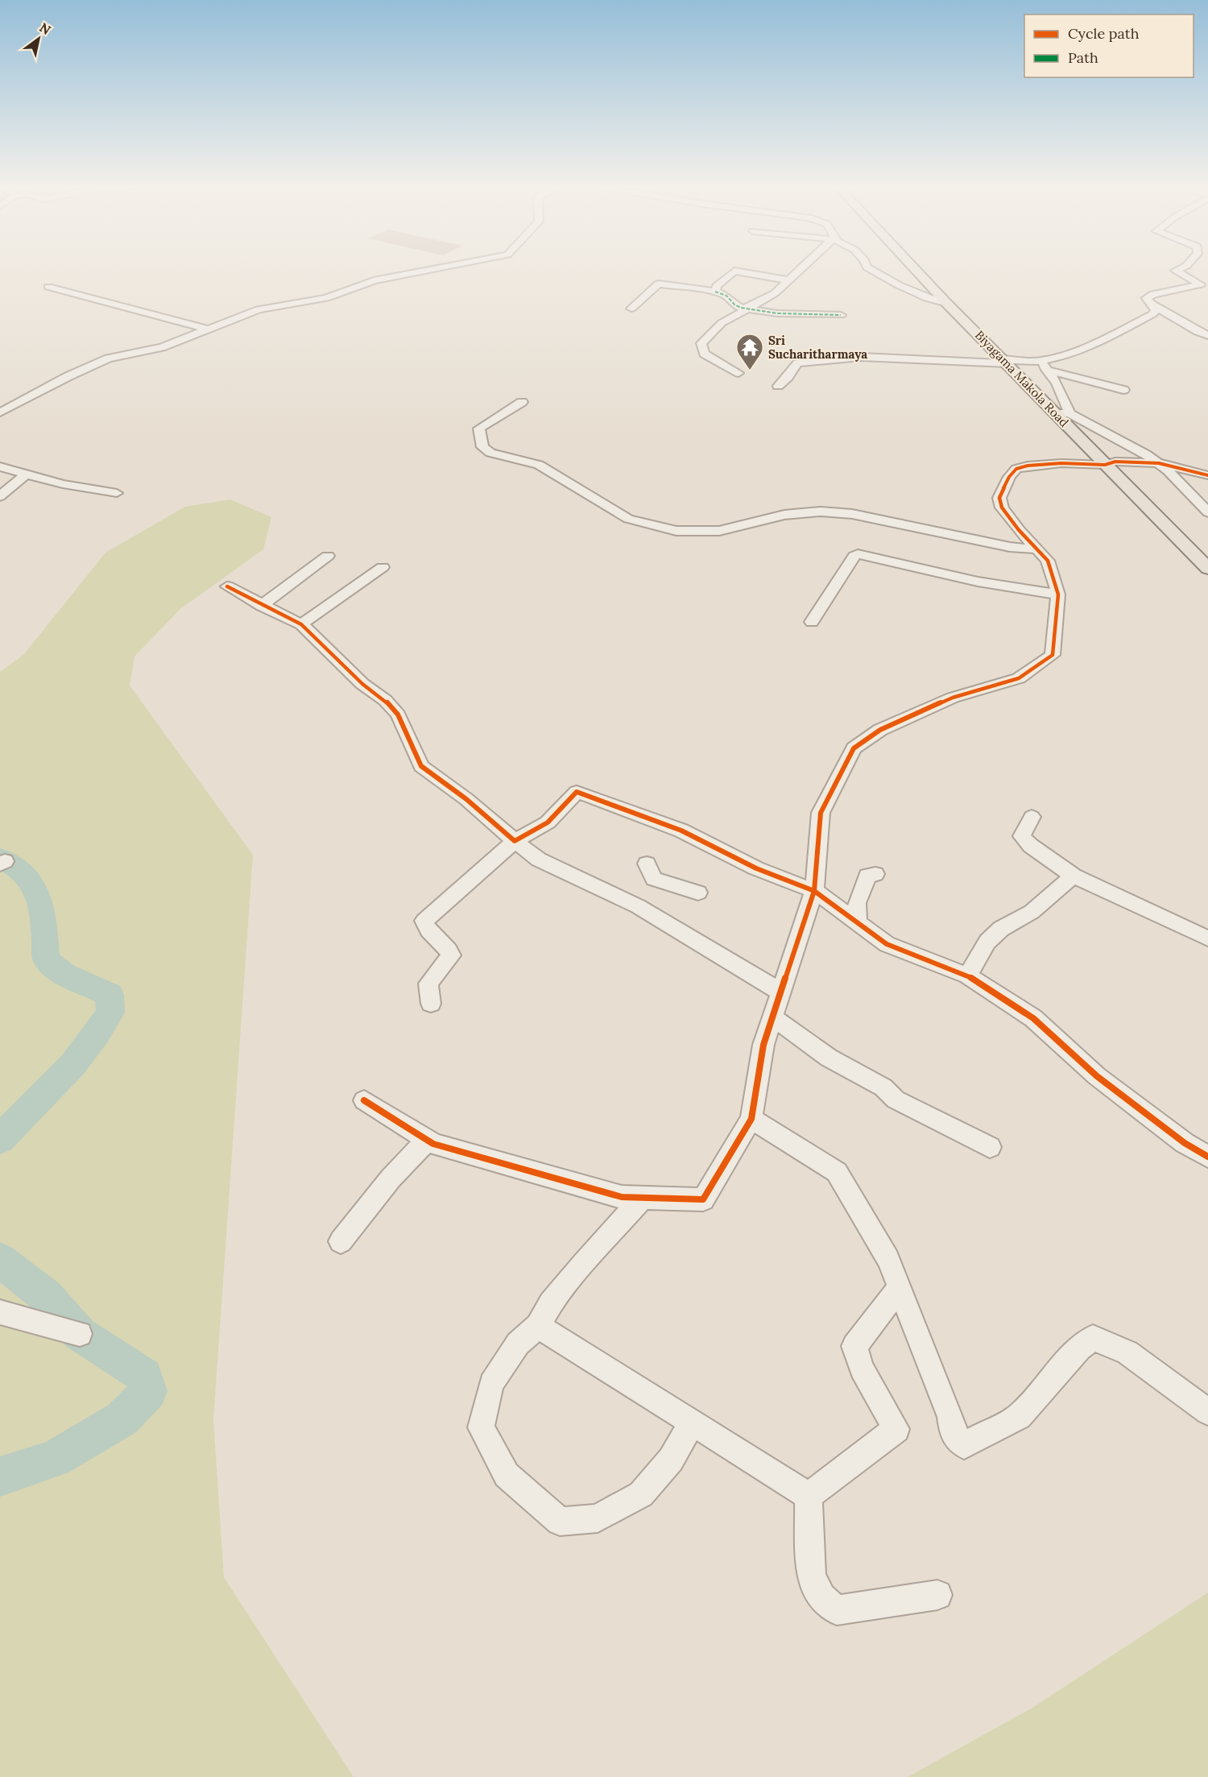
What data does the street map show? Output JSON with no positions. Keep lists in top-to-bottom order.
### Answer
{
  "streets": {
    "main road": ["Biyagama Makola Road"]
  },
  "places": {
    "temple": ["Sri Sucharitharmaya"]
  },
  "legend": ["Cycle path", "Path"],
  "north": "top right"
}
